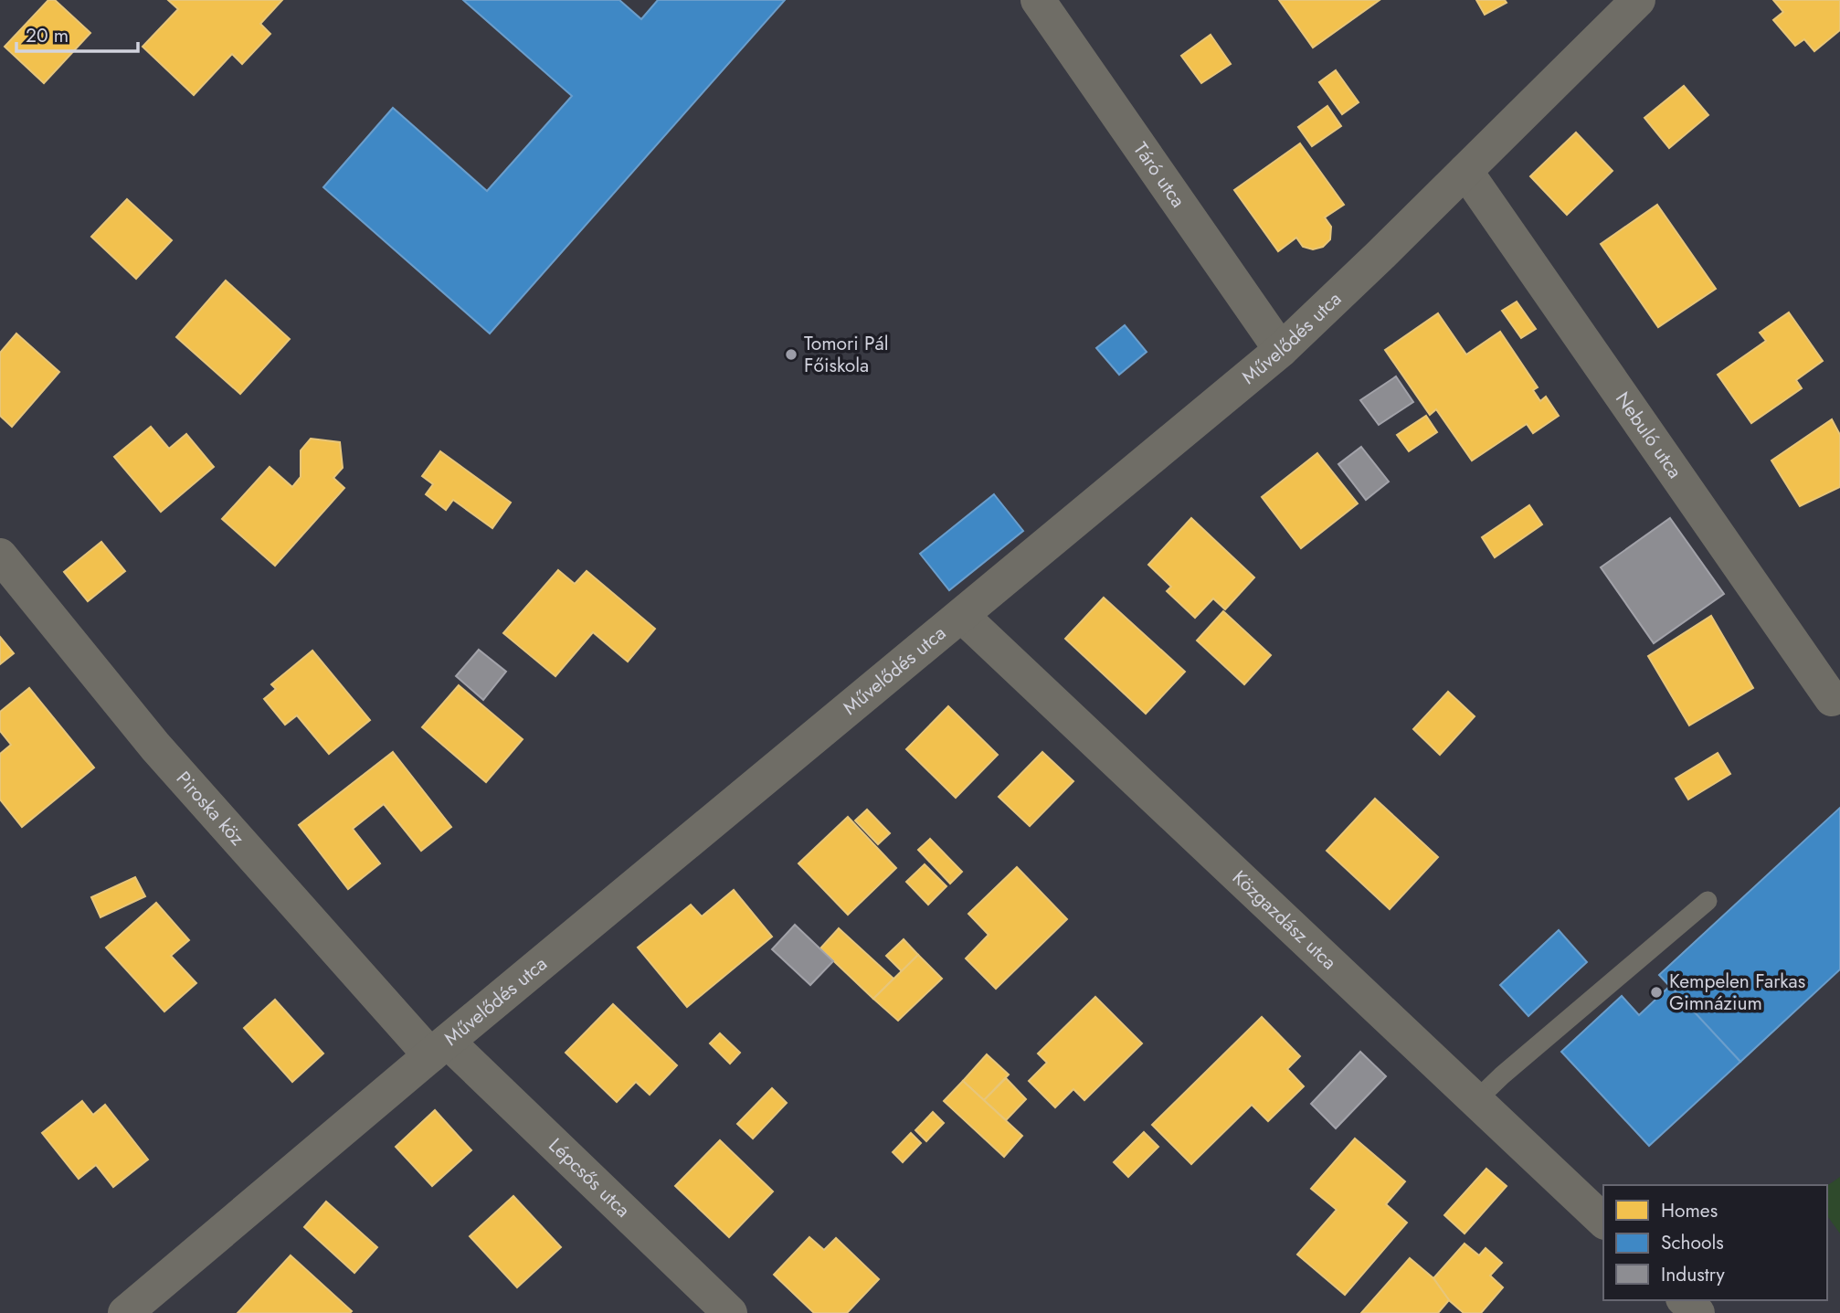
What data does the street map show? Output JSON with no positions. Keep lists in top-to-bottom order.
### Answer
{
  "streets": {
    "street": [
      "Táró utca",
      "Művelődés utca",
      "Nebuló utca",
      "Piroska köz",
      "Közgazdász utca",
      "Lépcsős utca"
    ]
  },
  "crossings": [
    ["Táró utca", "Művelődés utca"],
    ["Művelődés utca", "Nebuló utca"],
    ["Művelődés utca", "Piroska köz"],
    ["Művelődés utca", "Közgazdász utca"],
    ["Művelődés utca", "Lépcsős utca"],
    ["Piroska köz", "Lépcsős utca"]
  ],
  "places": ["Tomori Pál Főiskola", "Kempelen Farkas Gimnázium"],
  "legend": ["Homes", "Schools", "Industry"],
  "scale_bar": "20 m"
}
